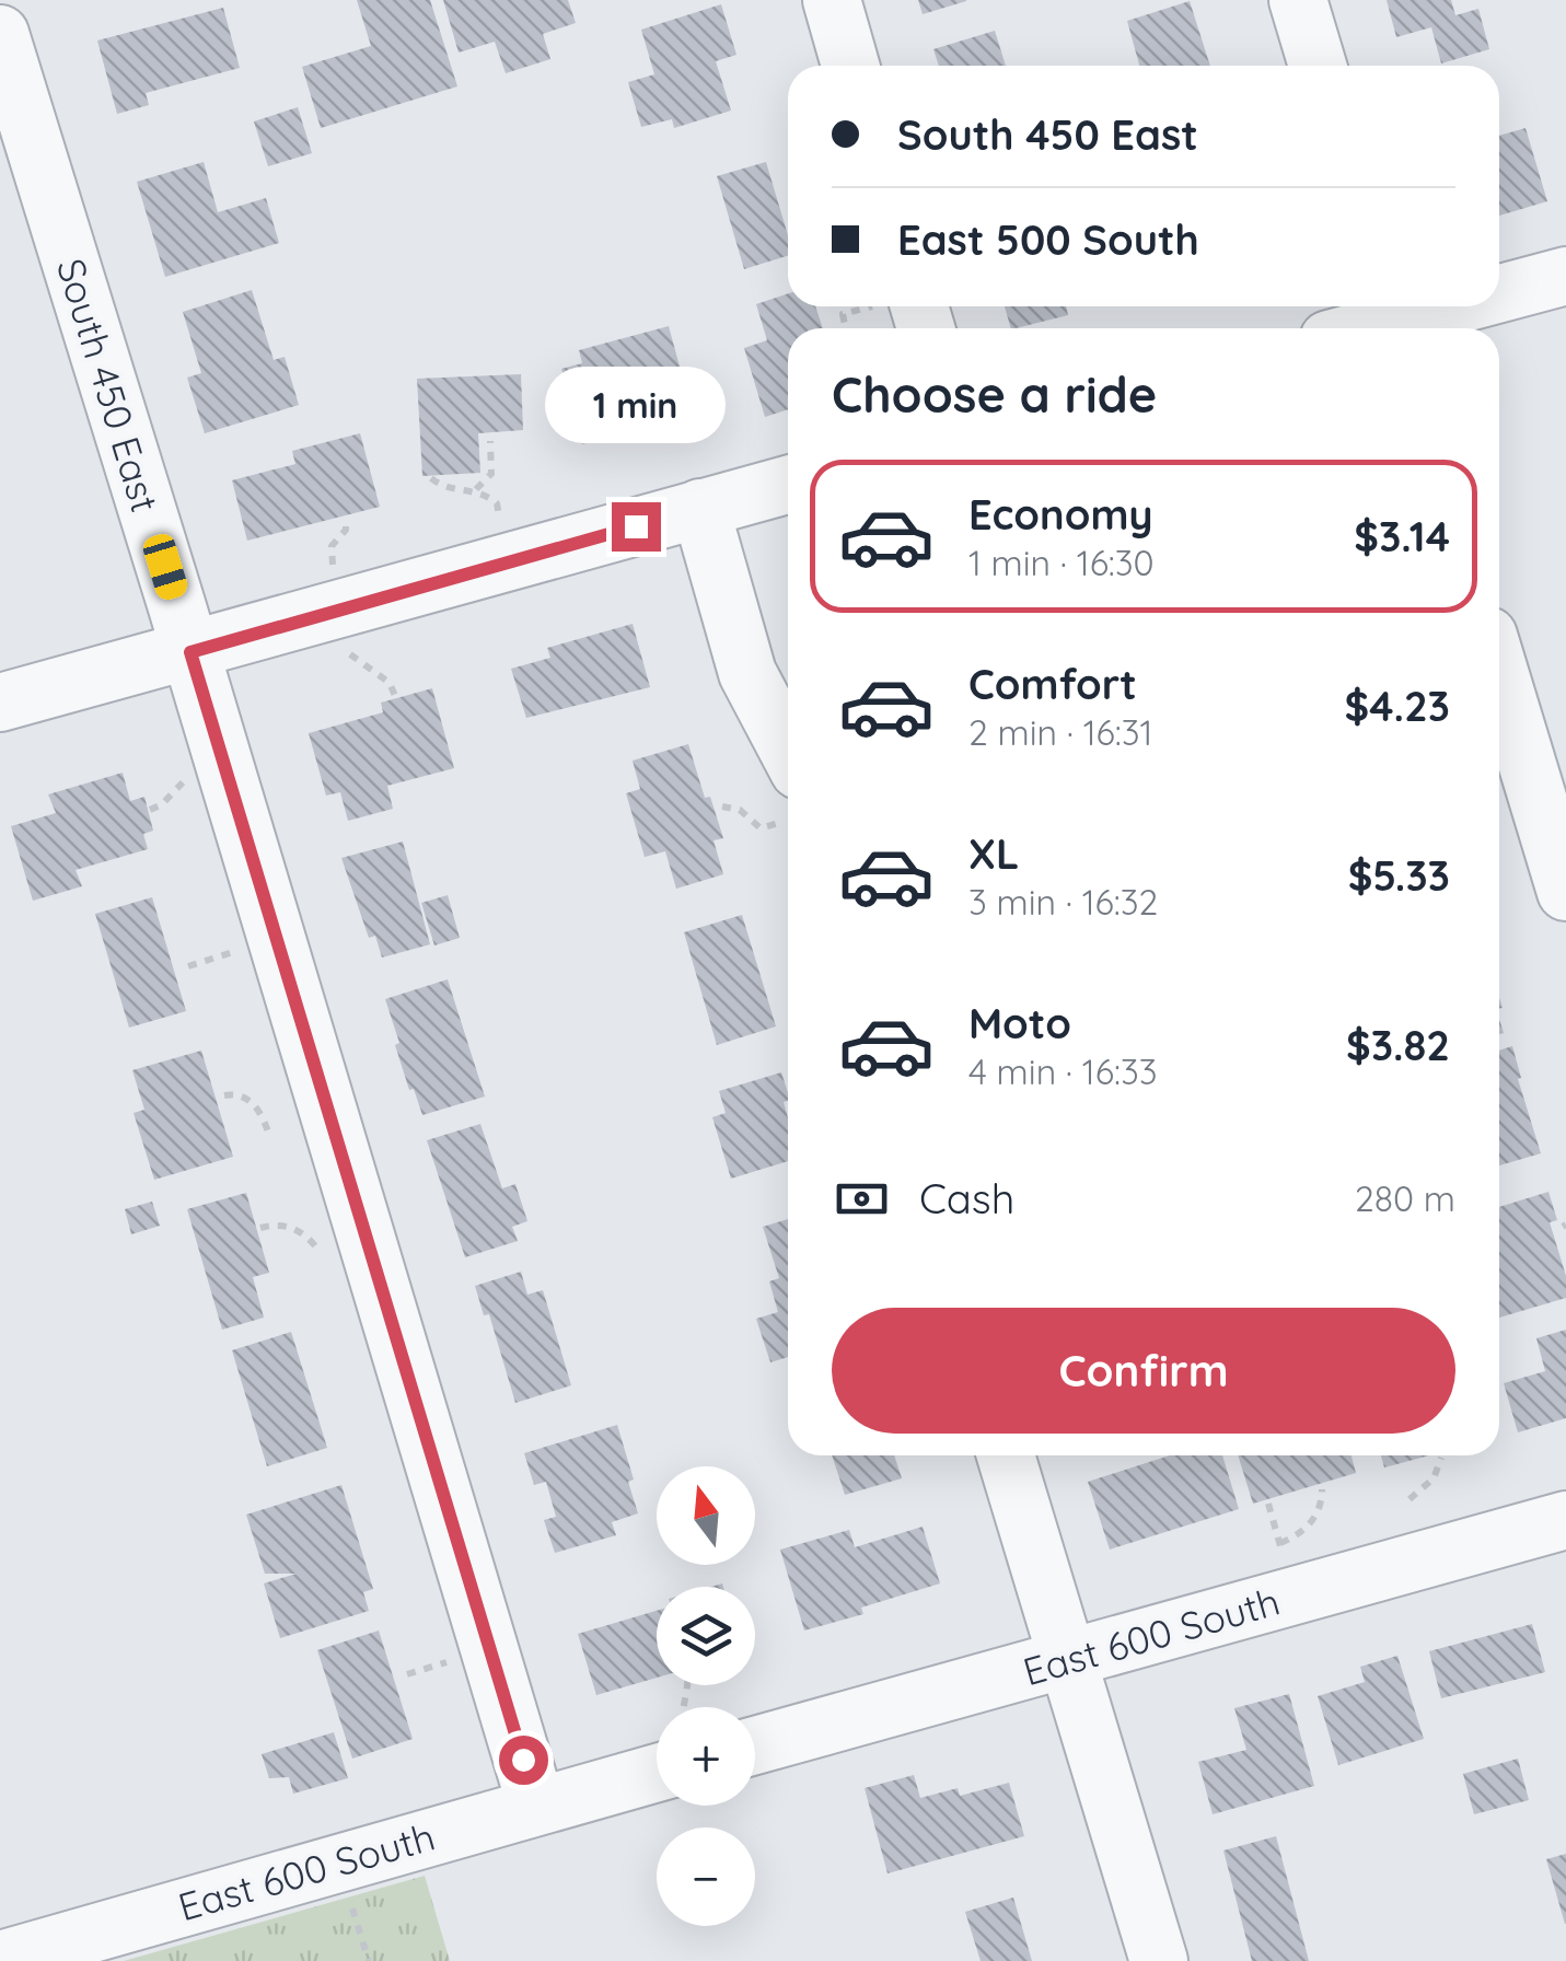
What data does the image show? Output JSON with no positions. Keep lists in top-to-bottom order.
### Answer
{
  "streets": {
    "street": ["South 450 East", "East 600 South"]
  },
  "crossings": [
    ["South 450 East", "East 600 South"]
  ],
  "north": "top",
  "page": {
    "banner": ["South 450 East", "East 500 South"],
    "heading": "Choose a ride",
    "bubble": "1 min",
    "list": [
      {
        "name": "Economy",
        "note": "1 min · 16:30",
        "value": "$3.14"
      },
      {
        "name": "Comfort",
        "note": "2 min · 16:31",
        "value": "$4.23"
      },
      {
        "name": "XL",
        "note": "3 min · 16:32",
        "value": "$5.33"
      },
      {
        "name": "Moto",
        "note": "4 min · 16:33",
        "value": "$3.82"
      }
    ],
    "pay": ["Cash", "280 m"],
    "buttons": "Confirm",
    "map_buttons": ["+", "−"]
  }
}
